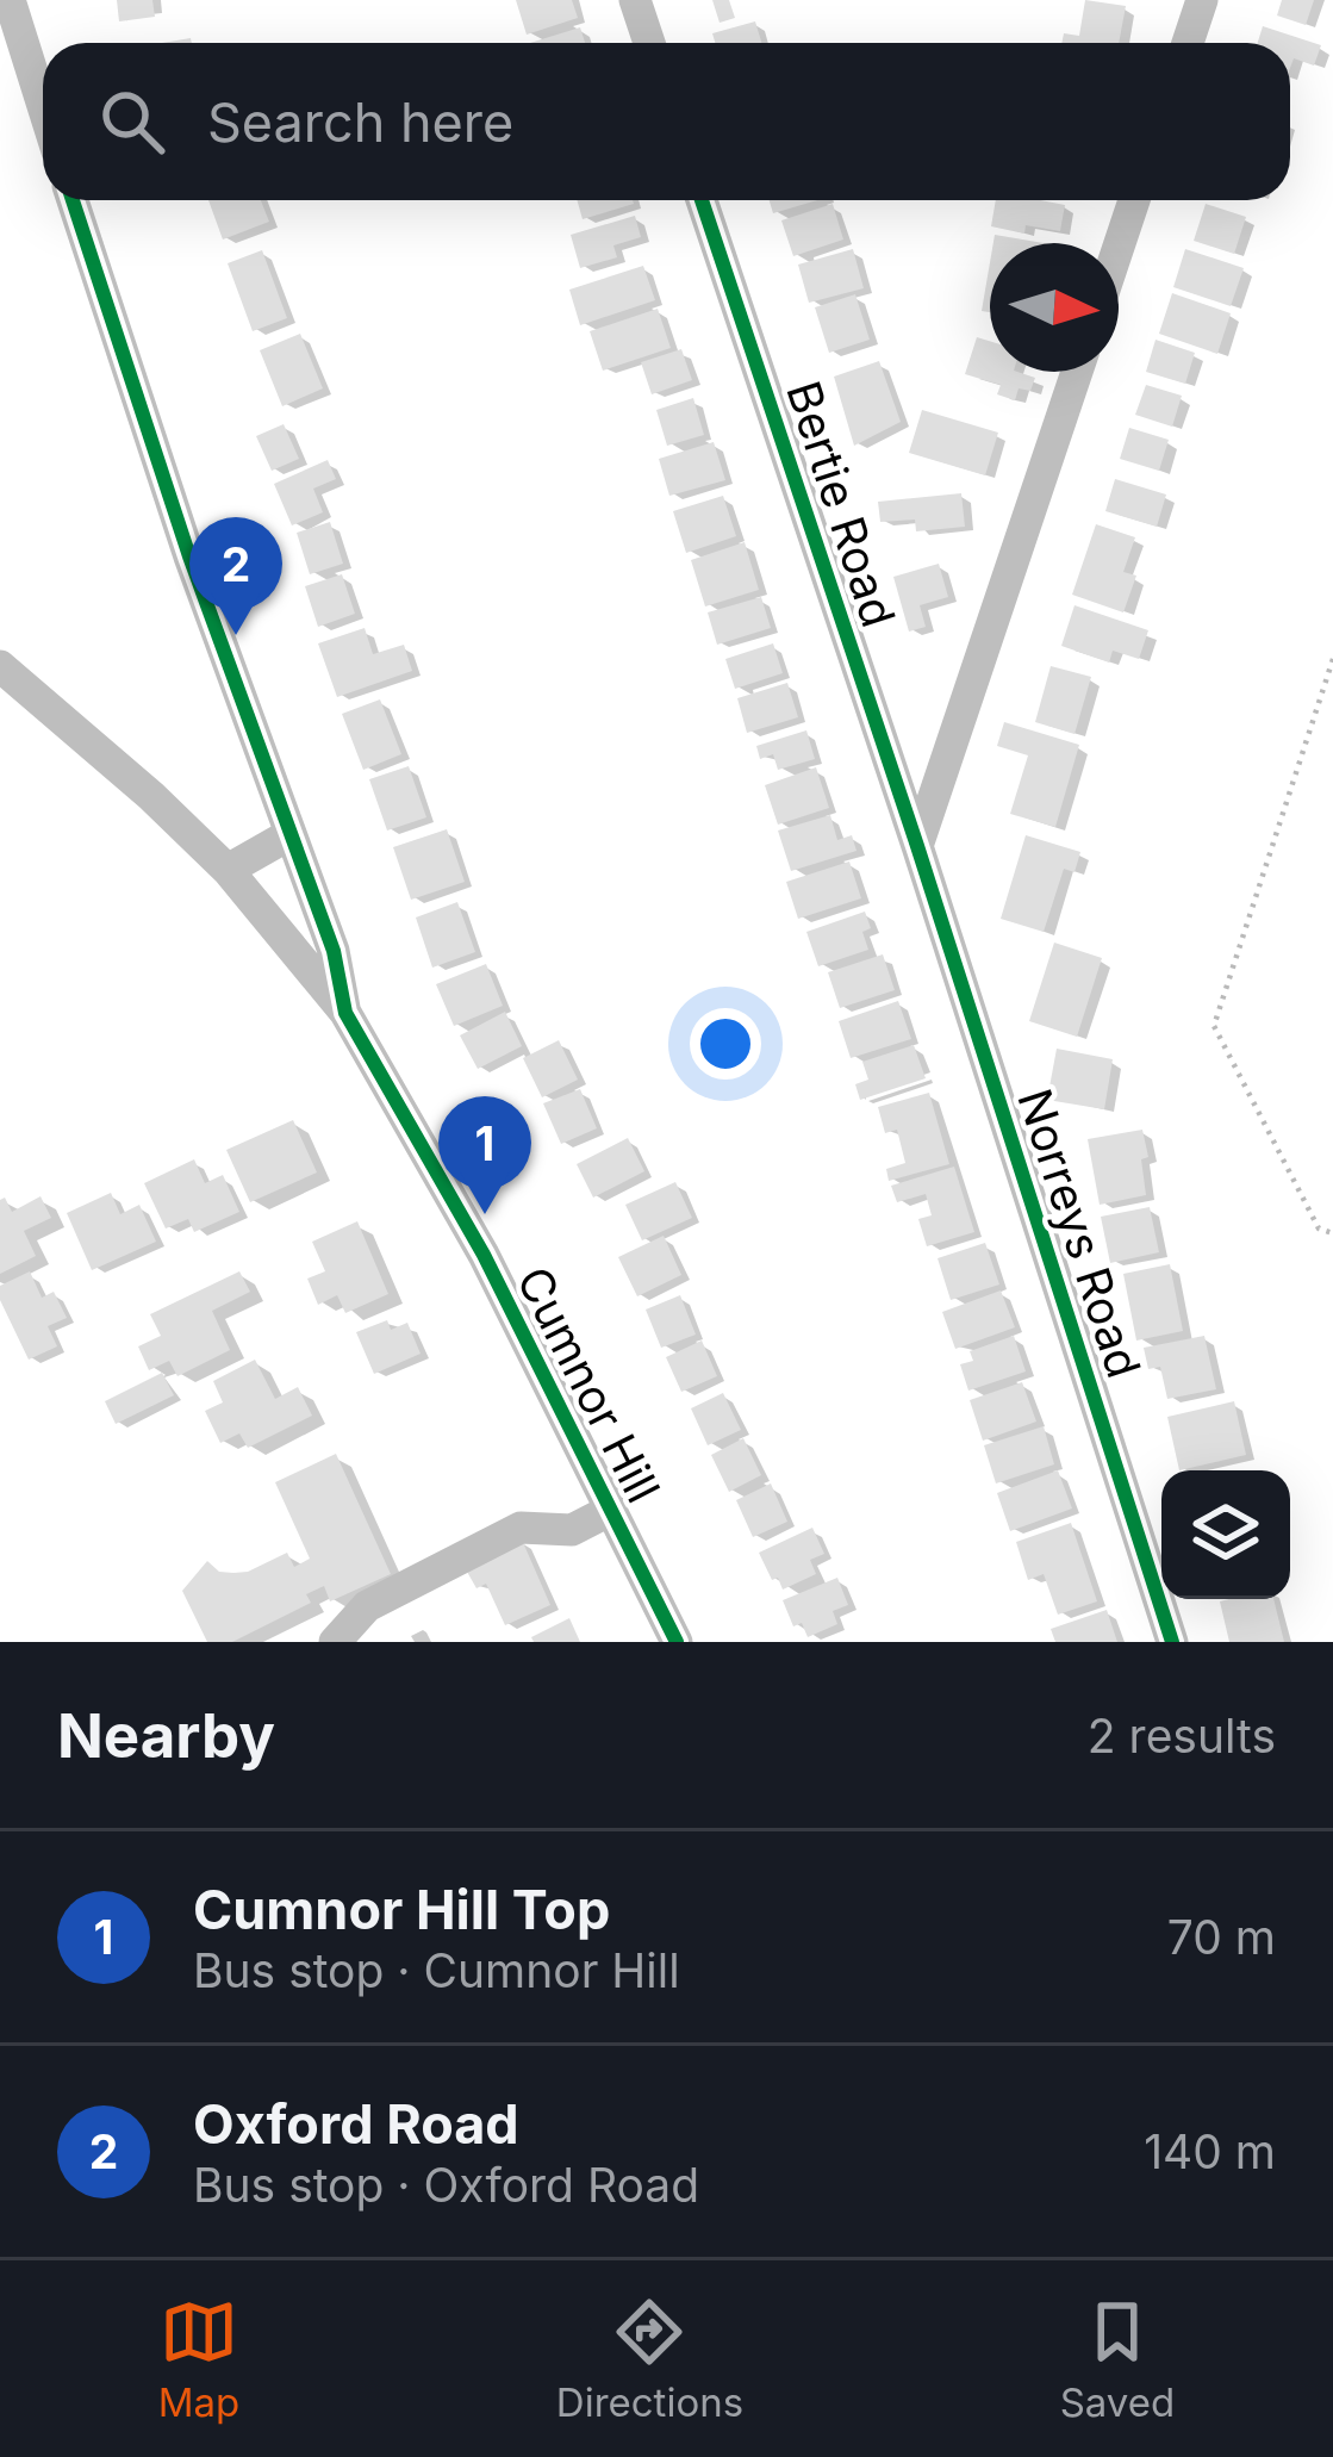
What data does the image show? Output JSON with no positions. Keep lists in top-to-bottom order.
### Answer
{
  "streets": {
    "street": ["Bertie Road", "Norreys Road", "Cumnor Hill"]
  },
  "crossings": [
    ["Bertie Road", "Norreys Road"]
  ],
  "north": "right",
  "page": {
    "search": "Search here",
    "pins": ["2", "1"],
    "heading": ["Nearby", "2 results"],
    "list": [
      {
        "mark": "1",
        "name": "Cumnor Hill Top",
        "note": "Bus stop · Cumnor Hill",
        "value": "70 m"
      },
      {
        "mark": "2",
        "name": "Oxford Road",
        "note": "Bus stop · Oxford Road",
        "value": "140 m"
      }
    ],
    "nav": ["Map", "Directions", "Saved"]
  }
}
